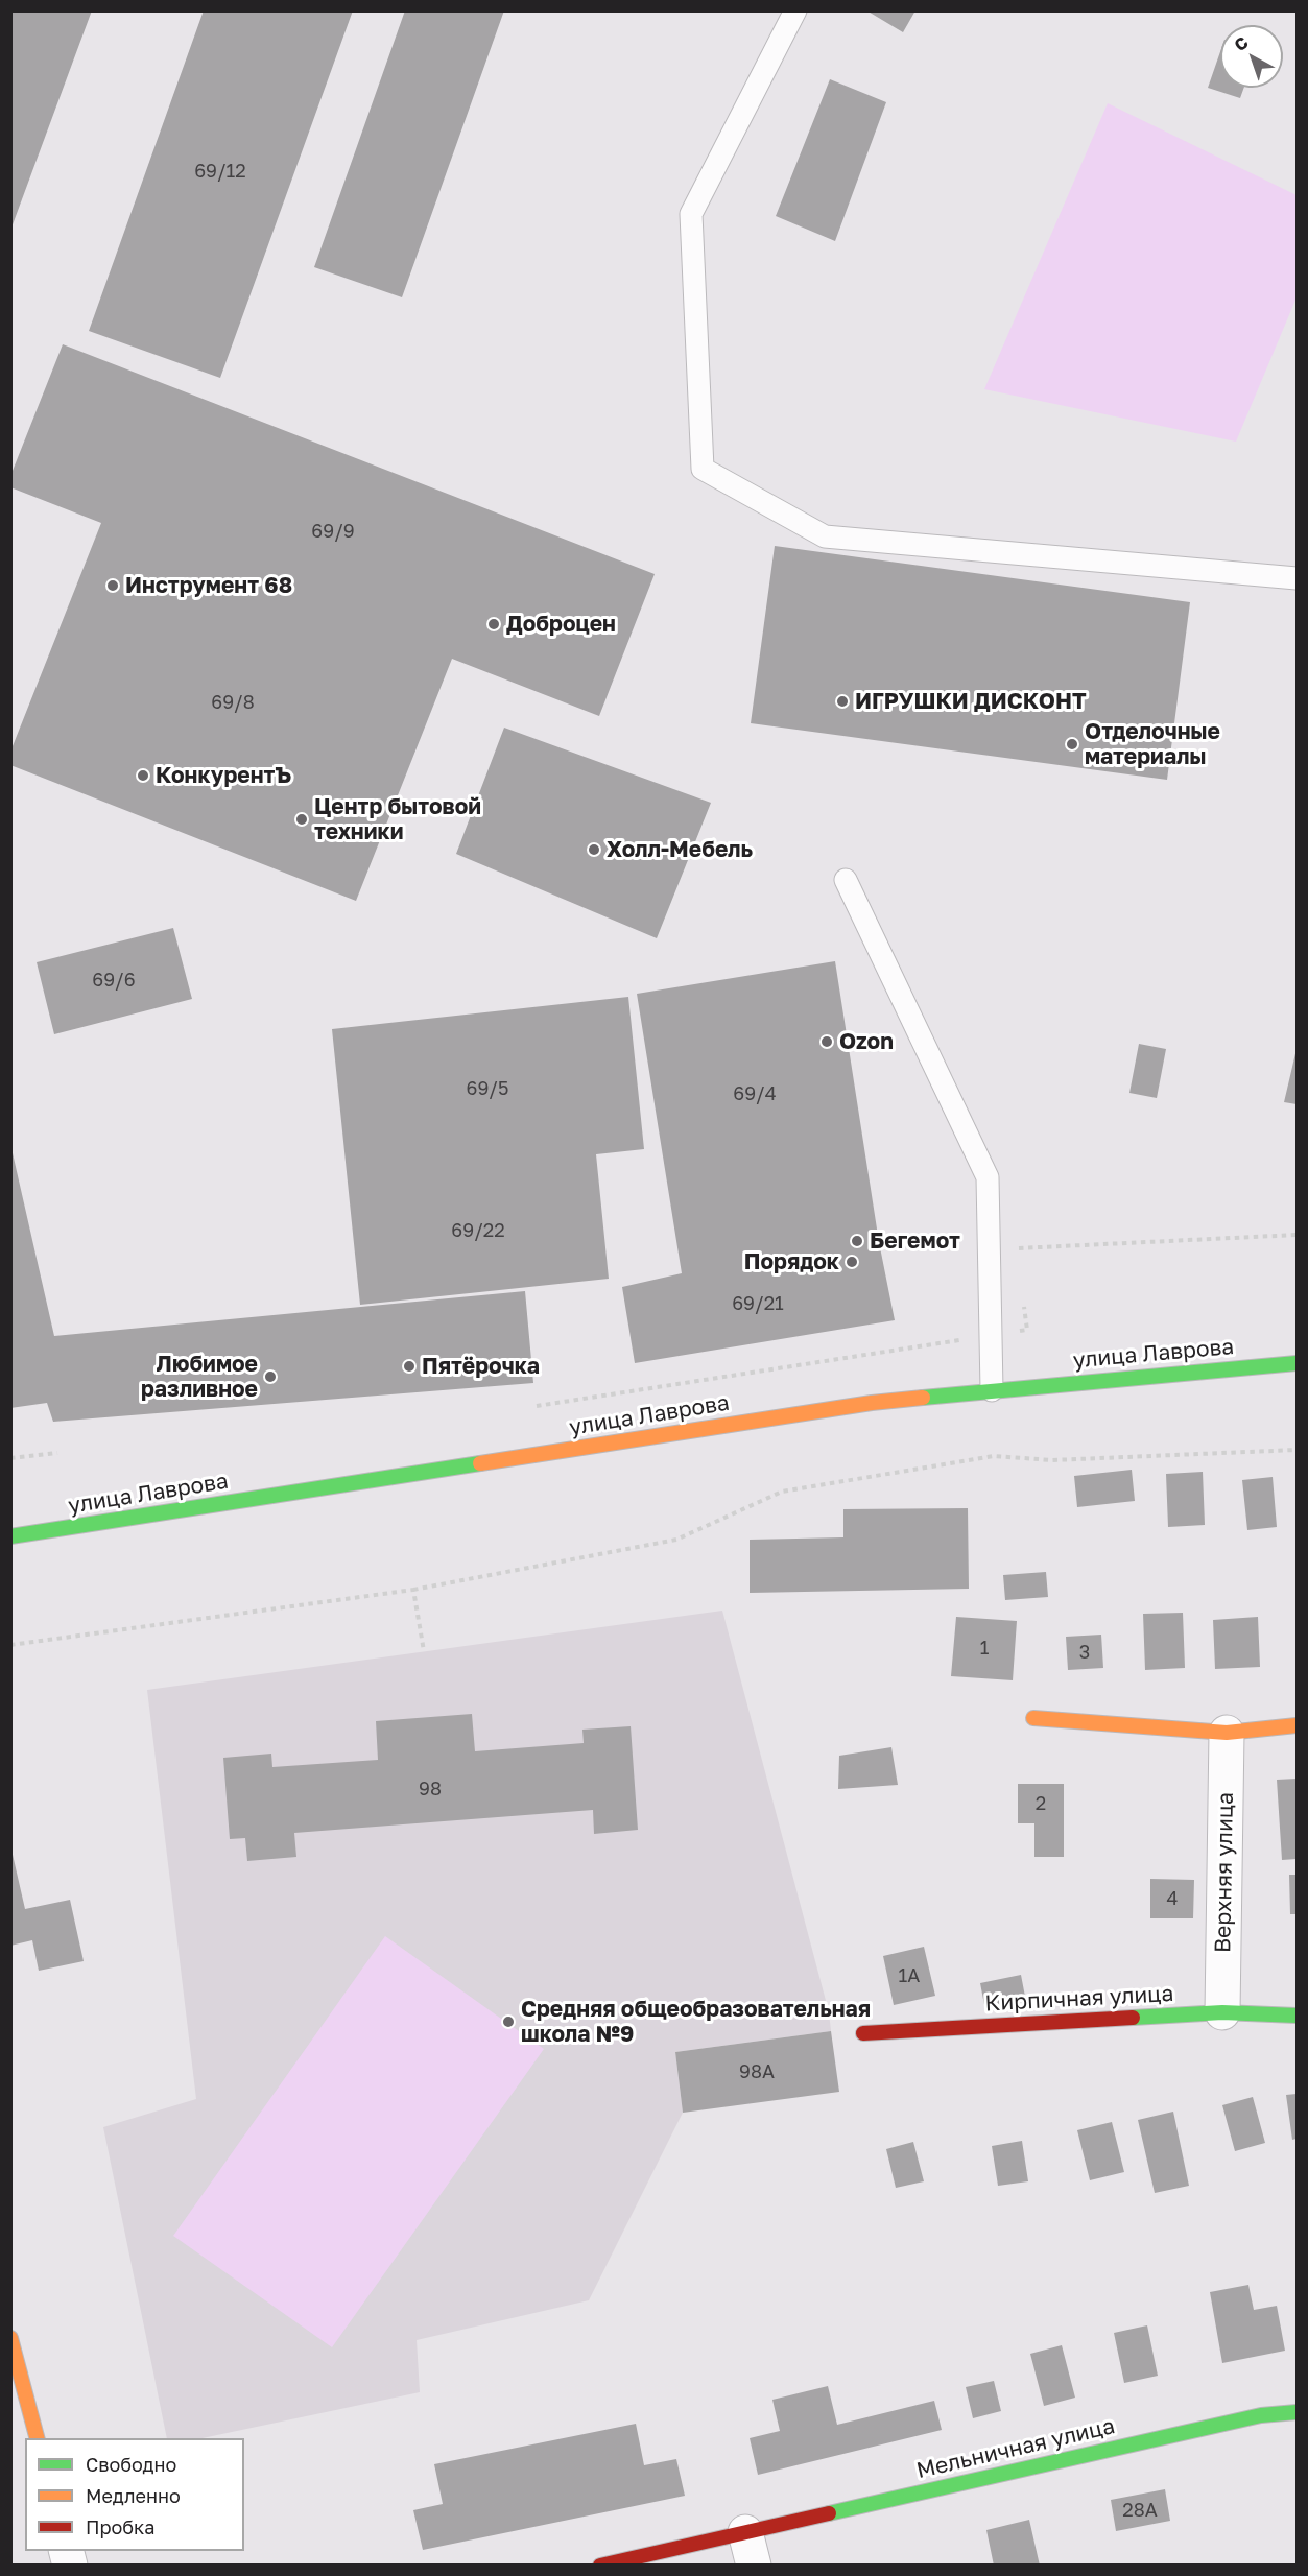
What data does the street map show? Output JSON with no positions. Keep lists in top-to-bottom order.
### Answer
{
  "streets": {
    "street": [
      "улица Лаврова",
      "Верхняя улица",
      "Кирпичная улица",
      "Мельничная улица"
    ]
  },
  "crossings": [
    ["Верхняя улица", "Кирпичная улица"]
  ],
  "places": [
    "Инструмент 68",
    "Доброцен",
    "ИГРУШКИ ДИСКОНТ",
    "Отделочные материалы",
    "КонкурентЪ",
    "Центр бытовой техники",
    "Холл-Мебель",
    "Ozon",
    "Бегемот",
    "Порядок",
    "Пятёрочка",
    "Любимое разливное",
    "Средняя общеобразовательная школа №9"
  ],
  "house_numbers": [
    "69/12",
    "69/9",
    "69/8",
    "69/6",
    "69/5",
    "69/4",
    "69/22",
    "69/21",
    "1",
    "3",
    "98",
    "2",
    "4",
    "1А",
    "98А",
    "28А"
  ],
  "legend": ["Свободно", "Медленно", "Пробка"],
  "north": "top left"
}
